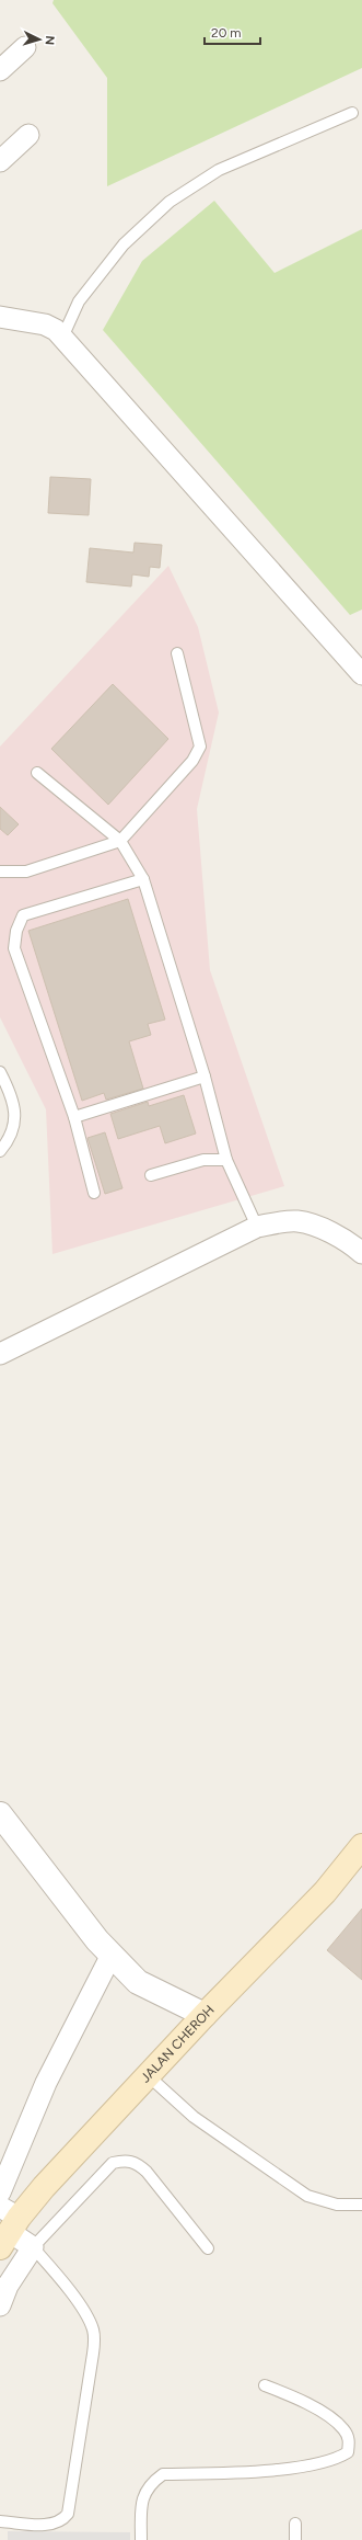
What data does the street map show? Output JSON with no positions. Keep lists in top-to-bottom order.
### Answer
{
  "streets": {
    "main road": ["JALAN CHEROH"]
  },
  "scale_bar": "20 m",
  "north": "right"
}
